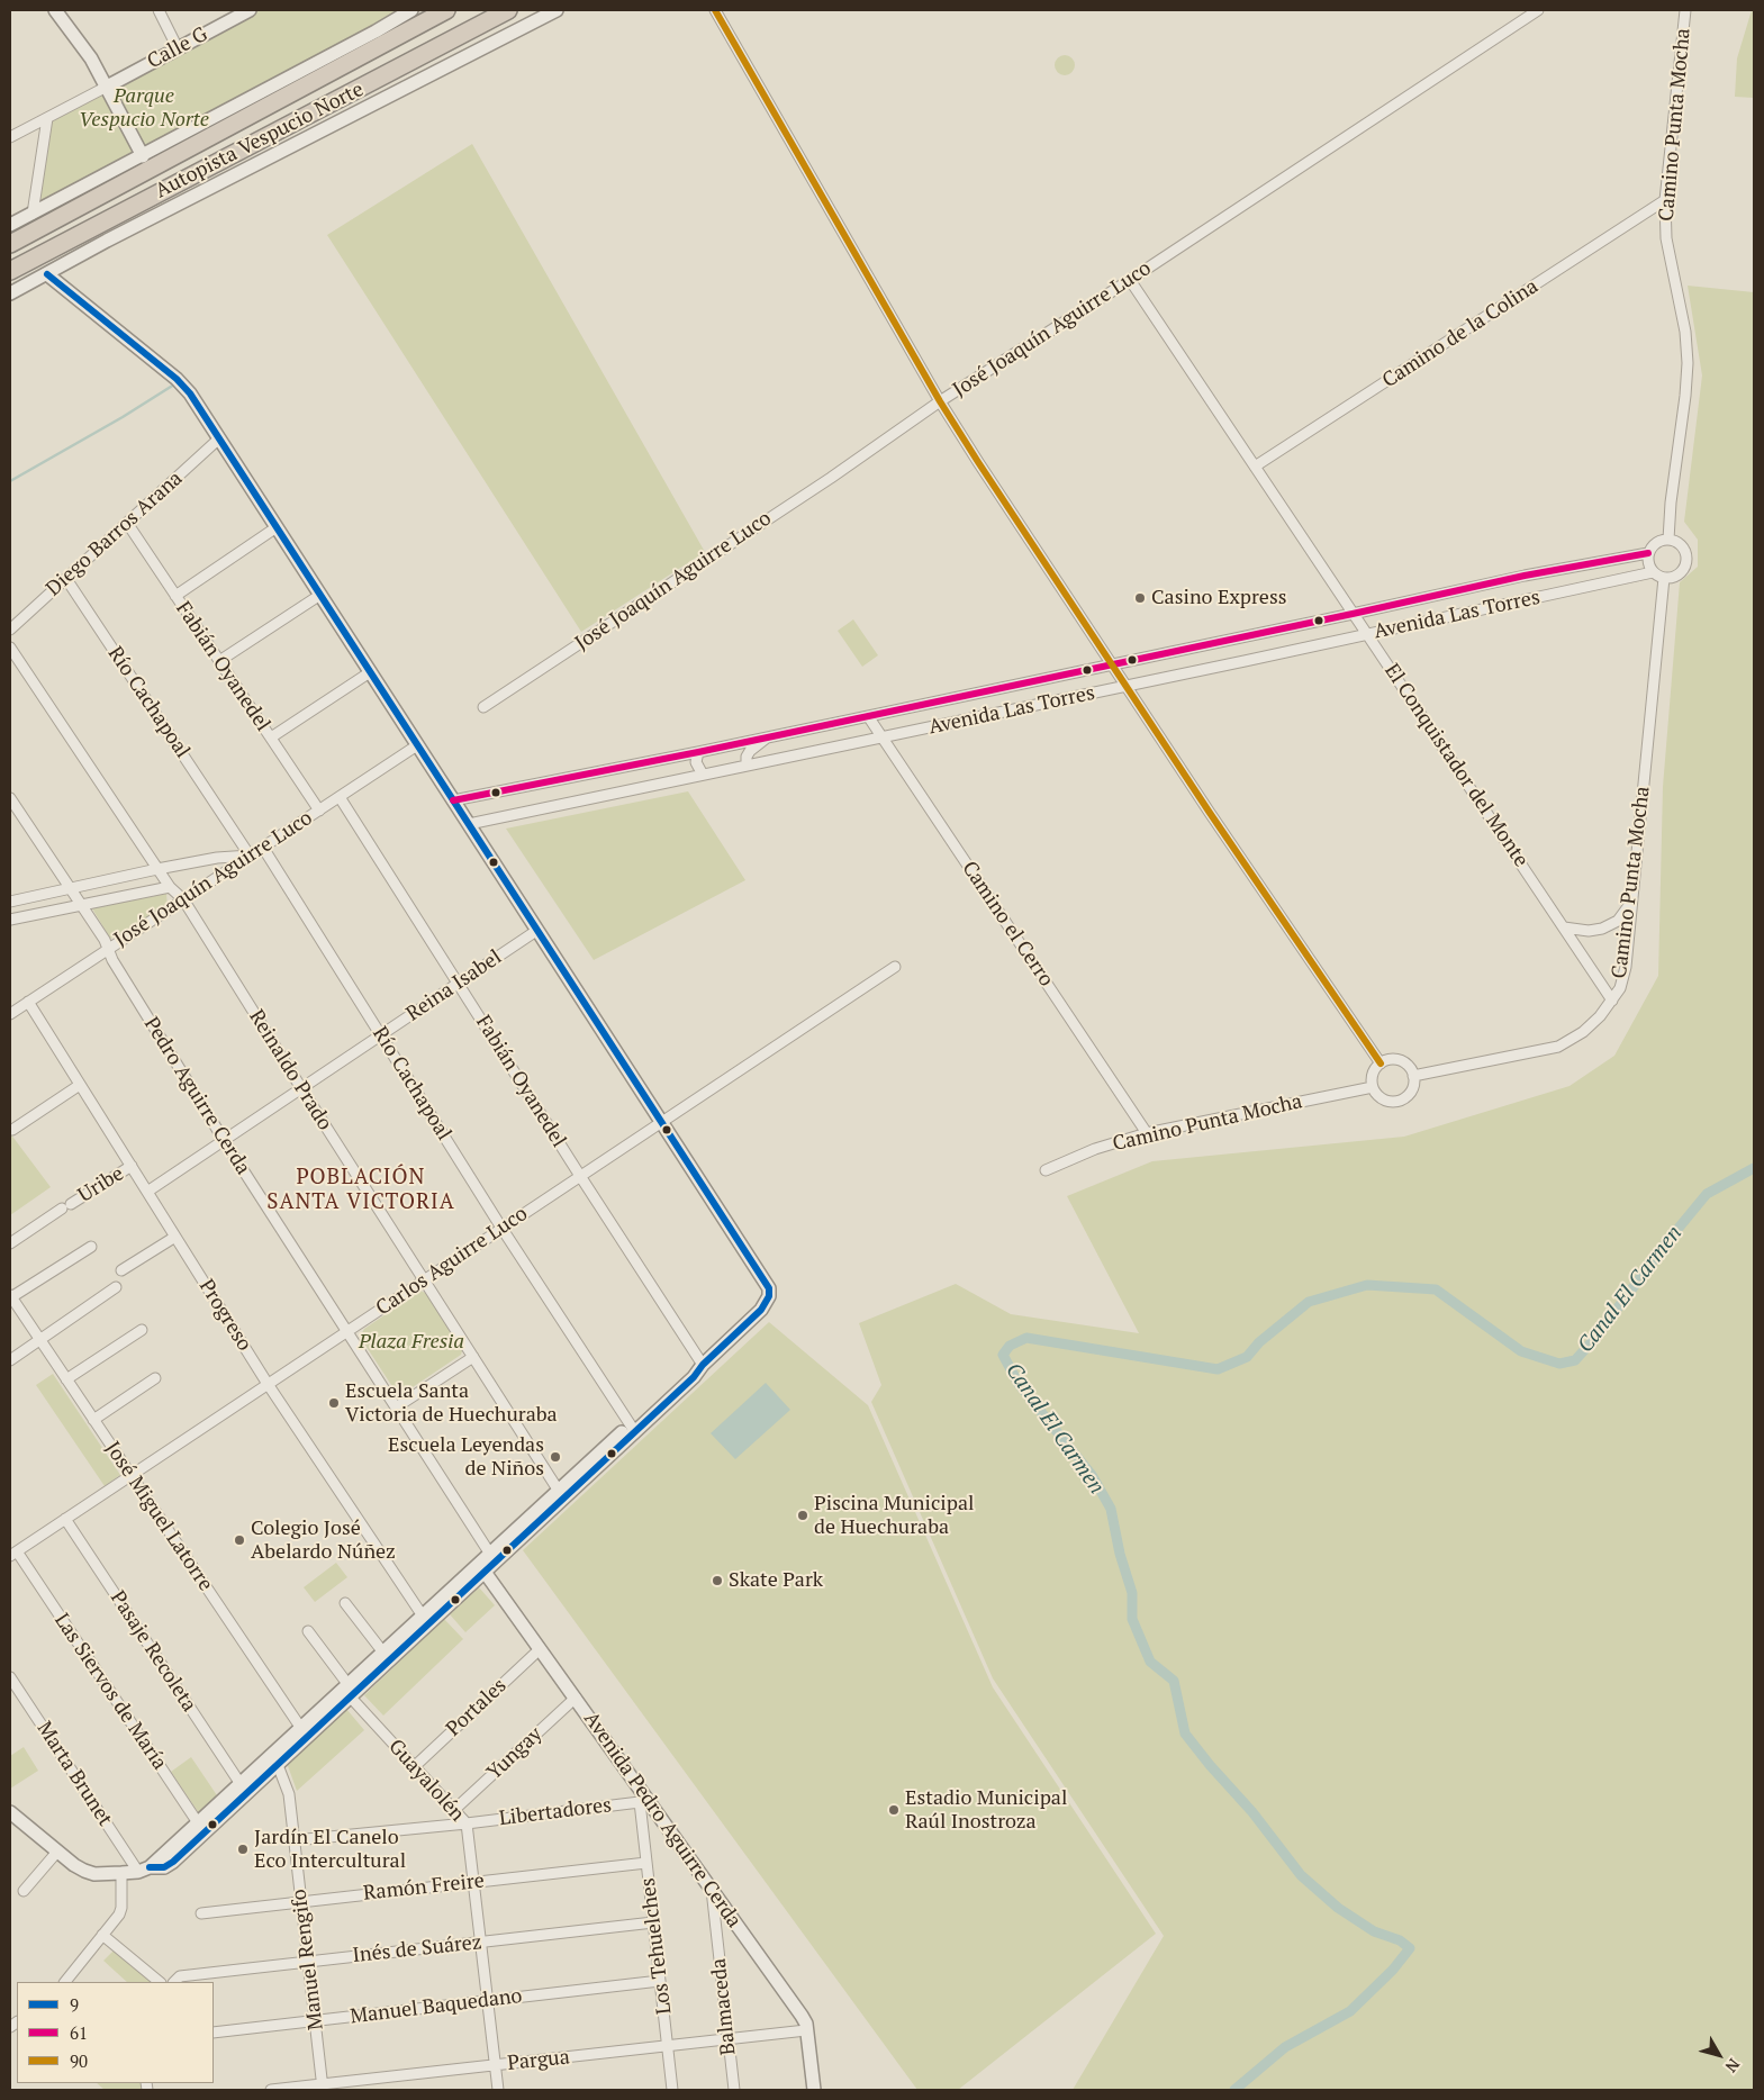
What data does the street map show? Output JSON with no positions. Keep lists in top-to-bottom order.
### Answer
{
  "streets": {
    "highway": ["Autopista Vespucio Norte"],
    "street": [
      "Calle G",
      "Camino Punta Mocha",
      "José Joaquín Aguirre Luco",
      "Camino de la Colina",
      "Diego Barros Arana",
      "Avenida Las Torres",
      "Fabián Oyanedel",
      "Río Cachapoal",
      "El Conquistador del Monte",
      "Camino el Cerro",
      "Reina Isabel",
      "Reinaldo Prado",
      "Pedro Aguirre Cerda",
      "Uribe",
      "Carlos Aguirre Luco",
      "Progreso",
      "José Miguel Latorre",
      "Pasaje Recoleta",
      "Las Siervos de María",
      "Portales",
      "Yungay",
      "Marta Brunet",
      "Guayalolén",
      "Libertadores",
      "Avenida Pedro Aguirre Cerda",
      "Ramón Freire",
      "Los Tehuelches",
      "Inés de Suárez",
      "Manuel Rengifo",
      "Manuel Baquedano",
      "Balmaceda",
      "Pargua"
    ]
  },
  "crossings": [
    ["Camino Punta Mocha", "Camino de la Colina"],
    ["Camino Punta Mocha", "Avenida Las Torres"],
    ["Camino Punta Mocha", "El Conquistador del Monte"],
    ["Camino Punta Mocha", "Camino el Cerro"],
    ["José Joaquín Aguirre Luco", "Fabián Oyanedel"],
    ["José Joaquín Aguirre Luco", "Río Cachapoal"],
    ["José Joaquín Aguirre Luco", "El Conquistador del Monte"],
    ["José Joaquín Aguirre Luco", "Reinaldo Prado"],
    ["José Joaquín Aguirre Luco", "Pedro Aguirre Cerda"],
    ["José Joaquín Aguirre Luco", "Progreso"],
    ["Camino de la Colina", "El Conquistador del Monte"],
    ["Diego Barros Arana", "Fabián Oyanedel"],
    ["Diego Barros Arana", "Río Cachapoal"],
    ["Avenida Las Torres", "El Conquistador del Monte"],
    ["Avenida Las Torres", "Camino el Cerro"],
    ["Fabián Oyanedel", "Reina Isabel"],
    ["Fabián Oyanedel", "Carlos Aguirre Luco"],
    ["Río Cachapoal", "Reina Isabel"],
    ["Río Cachapoal", "Carlos Aguirre Luco"],
    ["Reina Isabel", "Reinaldo Prado"],
    ["Reina Isabel", "Pedro Aguirre Cerda"],
    ["Reina Isabel", "Progreso"],
    ["Reinaldo Prado", "Carlos Aguirre Luco"],
    ["Pedro Aguirre Cerda", "Carlos Aguirre Luco"],
    ["Uribe", "Progreso"],
    ["Carlos Aguirre Luco", "Progreso"],
    ["Carlos Aguirre Luco", "José Miguel Latorre"],
    ["Carlos Aguirre Luco", "Pasaje Recoleta"],
    ["Carlos Aguirre Luco", "Las Siervos de María"],
    ["Portales", "Guayalolén"],
    ["Portales", "Avenida Pedro Aguirre Cerda"],
    ["Yungay", "Guayalolén"],
    ["Yungay", "Avenida Pedro Aguirre Cerda"],
    ["Guayalolén", "Libertadores"],
    ["Guayalolén", "Ramón Freire"],
    ["Guayalolén", "Inés de Suárez"],
    ["Guayalolén", "Manuel Baquedano"],
    ["Guayalolén", "Pargua"],
    ["Libertadores", "Avenida Pedro Aguirre Cerda"],
    ["Libertadores", "Los Tehuelches"],
    ["Libertadores", "Manuel Rengifo"],
    ["Avenida Pedro Aguirre Cerda", "Los Tehuelches"],
    ["Avenida Pedro Aguirre Cerda", "Balmaceda"],
    ["Avenida Pedro Aguirre Cerda", "Pargua"],
    ["Ramón Freire", "Los Tehuelches"],
    ["Ramón Freire", "Manuel Rengifo"],
    ["Los Tehuelches", "Inés de Suárez"],
    ["Los Tehuelches", "Manuel Baquedano"],
    ["Los Tehuelches", "Pargua"],
    ["Inés de Suárez", "Manuel Rengifo"],
    ["Manuel Rengifo", "Manuel Baquedano"],
    ["Manuel Rengifo", "Pargua"],
    ["Balmaceda", "Pargua"]
  ],
  "districts": ["POBLACIÓN SANTA VICTORIA"],
  "water": ["Canal El Carmen"],
  "parks": ["Parque Vespucio Norte", "Plaza Fresia"],
  "places": [
    "Casino Express",
    "Escuela Santa Victoria de Huechuraba",
    "Escuela Leyendas de Niños",
    "Piscina Municipal de Huechuraba",
    "Colegio José Abelardo Núñez",
    "Skate Park",
    "Estadio Municipal Raúl Inostroza",
    "Jardín El Canelo Eco Intercultural"
  ],
  "lines": ["transit line 90", "transit line 9", "transit line 61"],
  "legend": ["9", "61", "90"],
  "north": "bottom right"
}
